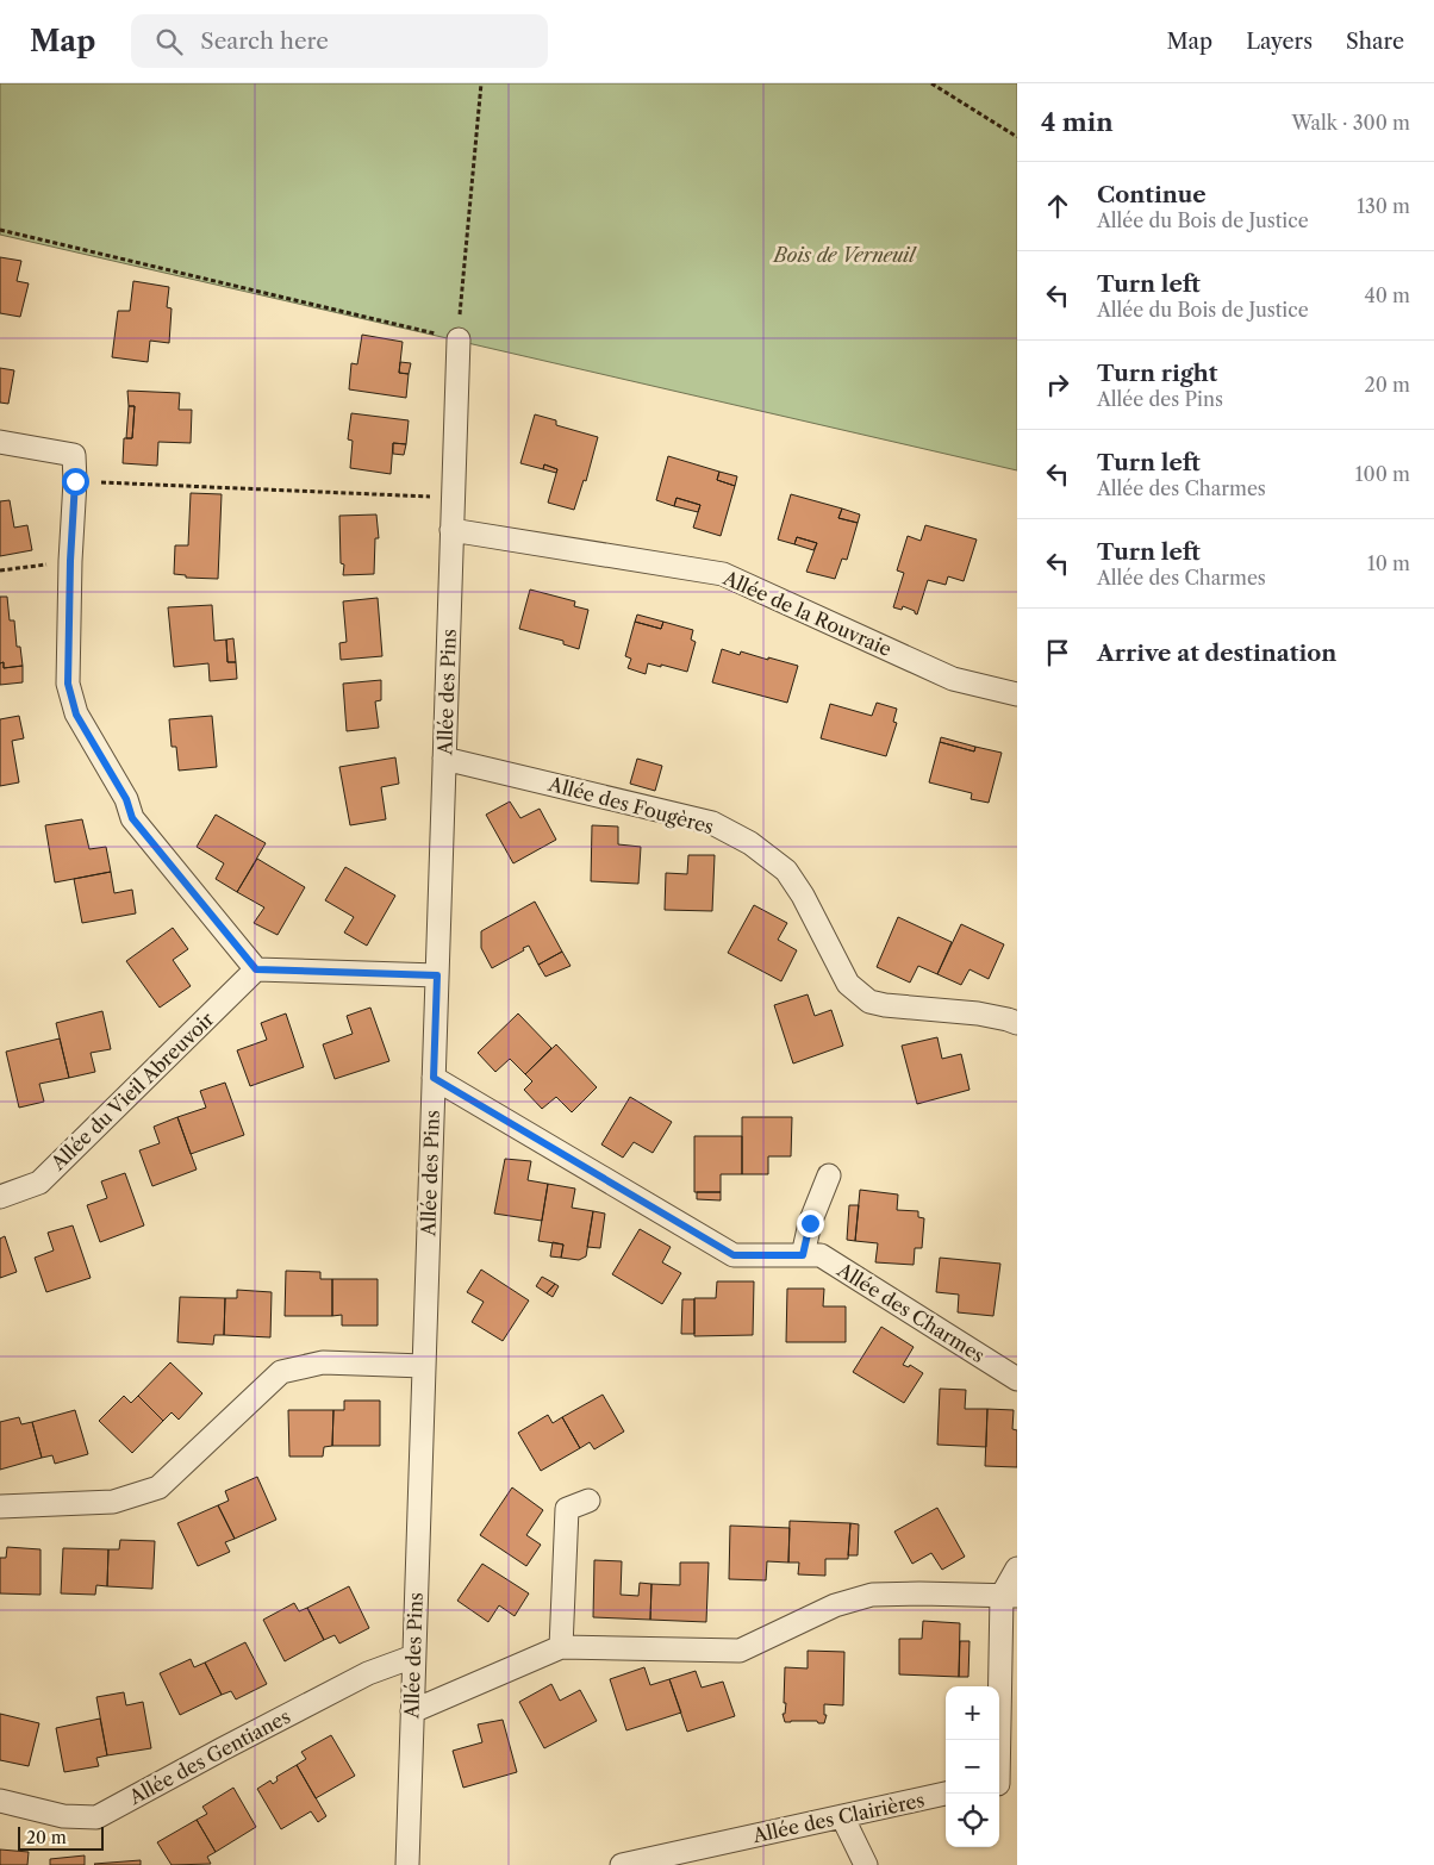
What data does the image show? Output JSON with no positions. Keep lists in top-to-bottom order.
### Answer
{
  "streets": {
    "street": [
      "Allée de la Rouvraie",
      "Allée des Pins",
      "Allée des Fougères",
      "Allée du Vieil Abreuvoir",
      "Allée des Charmes",
      "Allée des Gentianes",
      "Allée des Clairières"
    ]
  },
  "crossings": [
    ["Allée de la Rouvraie", "Allée des Pins"],
    ["Allée des Pins", "Allée des Fougères"],
    ["Allée des Pins", "Allée des Charmes"],
    ["Allée des Pins", "Allée des Gentianes"]
  ],
  "parks": ["Bois de Verneuil"],
  "scale_bar": "20 m",
  "page": {
    "header": "Map",
    "search": "Search here",
    "nav": ["Map", "Layers", "Share"],
    "heading": ["4 min", "Walk · 300 m"],
    "list": [
      ["Continue", "Allée du Bois de Justice", "130 m"],
      ["Turn left", "Allée du Bois de Justice", "40 m"],
      ["Turn right", "Allée des Pins", "20 m"],
      ["Turn left", "Allée des Charmes", "100 m"],
      ["Turn left", "Allée des Charmes", "10 m"],
      "Arrive at destination"
    ],
    "map_buttons": ["+", "−"],
    "scale": "20 m"
  }
}
